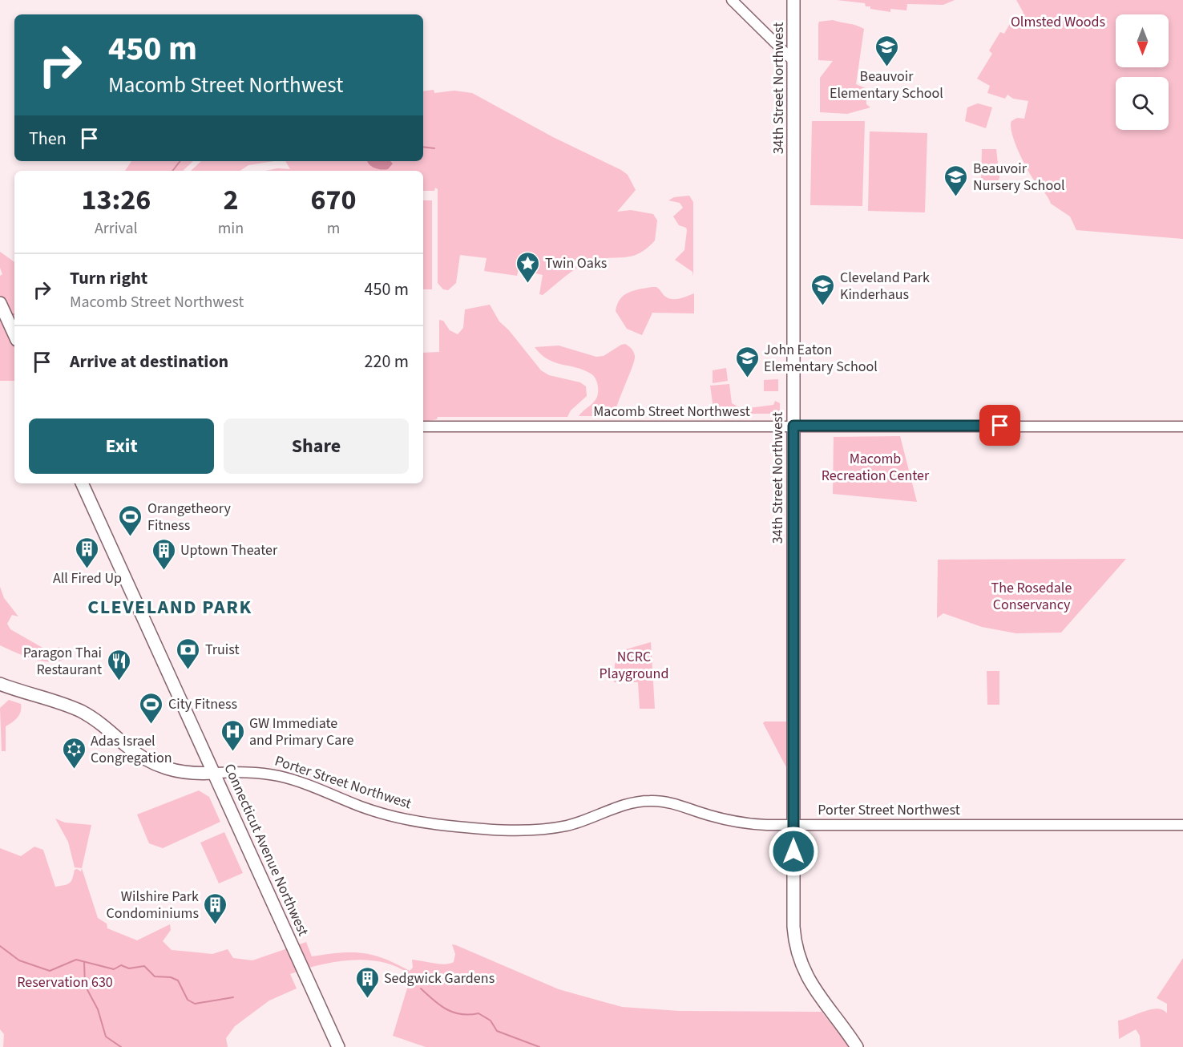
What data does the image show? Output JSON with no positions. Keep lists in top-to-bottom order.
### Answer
{
  "streets": {
    "main road": ["34th Street Northwest", "Porter Street Northwest", "Connecticut Avenue Northwest"],
    "street": ["Macomb Street Northwest"]
  },
  "crossings": [
    ["34th Street Northwest", "Macomb Street Northwest"],
    ["34th Street Northwest", "Porter Street Northwest"],
    ["Porter Street Northwest", "Connecticut Avenue Northwest"]
  ],
  "districts": ["CLEVELAND PARK"],
  "parks": [
    "Olmsted Woods",
    "Macomb Recreation Center",
    "The Rosedale Conservancy",
    "NCRC Playground",
    "Reservation 630"
  ],
  "places": {
    "school or university": [
      "Beauvoir Elementary School",
      "Beauvoir Nursery School",
      "Cleveland Park Kinderhaus",
      "John Eaton Elementary School"
    ],
    "place": ["Twin Oaks"],
    "sports": ["Orangetheory Fitness", "City Fitness"],
    "building": [
      "All Fired Up",
      "Uptown Theater",
      "Wilshire Park Condominiums",
      "Sedgwick Gardens"
    ],
    "bank": ["Truist"],
    "restaurant": ["Paragon Thai Restaurant"],
    "hospital": ["GW Immediate and Primary Care"],
    "synagogue": ["Adas Israel Congregation"]
  },
  "north": "bottom",
  "page": {
    "turn": ["450 m", "Macomb Street Northwest"],
    "then": "Then",
    "eta": [
      "13:26",
      "Arrival",
      "2",
      "min",
      "670",
      "m"
    ],
    "list": [
      {
        "name": "Turn right",
        "note": "Macomb Street Northwest",
        "value": "450 m"
      },
      {
        "name": "Arrive at destination",
        "value": "220 m"
      }
    ],
    "buttons": ["Exit", "Share"]
  }
}
